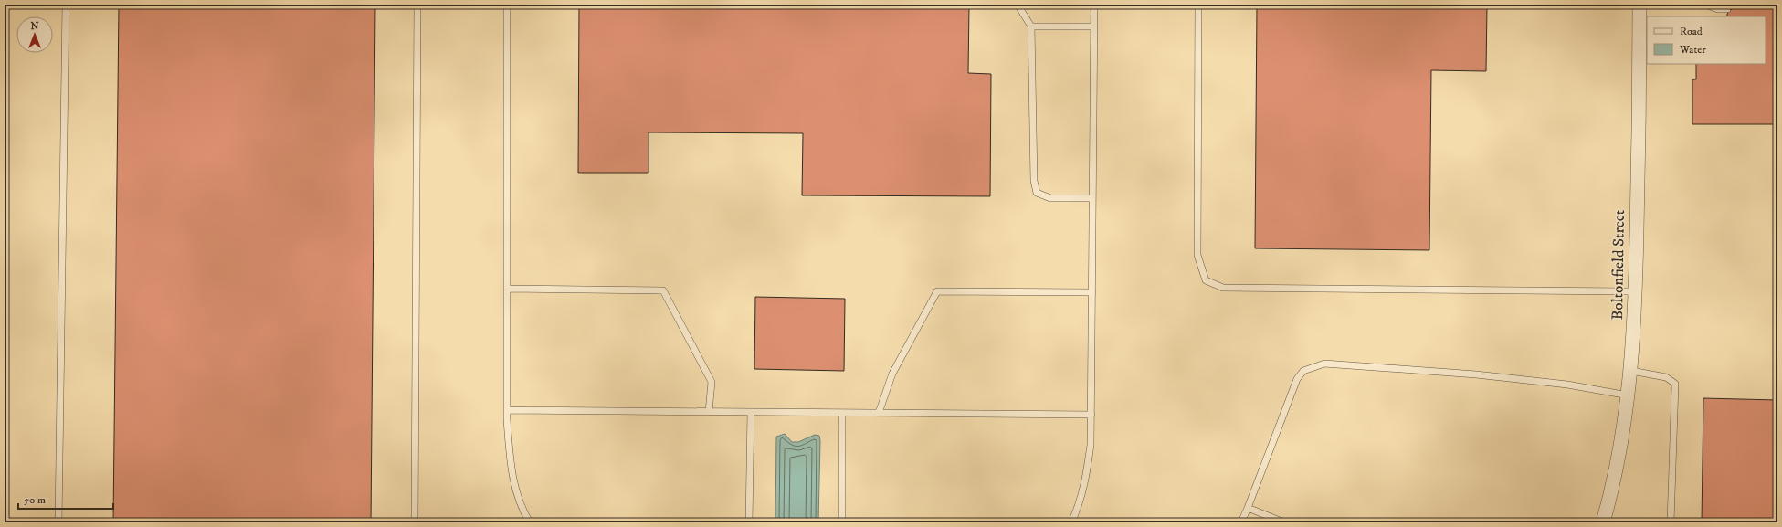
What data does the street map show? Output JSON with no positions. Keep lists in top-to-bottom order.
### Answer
{
  "streets": {
    "street": ["Boltonfield Street"]
  },
  "legend": ["Road", "Water"],
  "scale_bar": "50 m",
  "north": "top"
}
